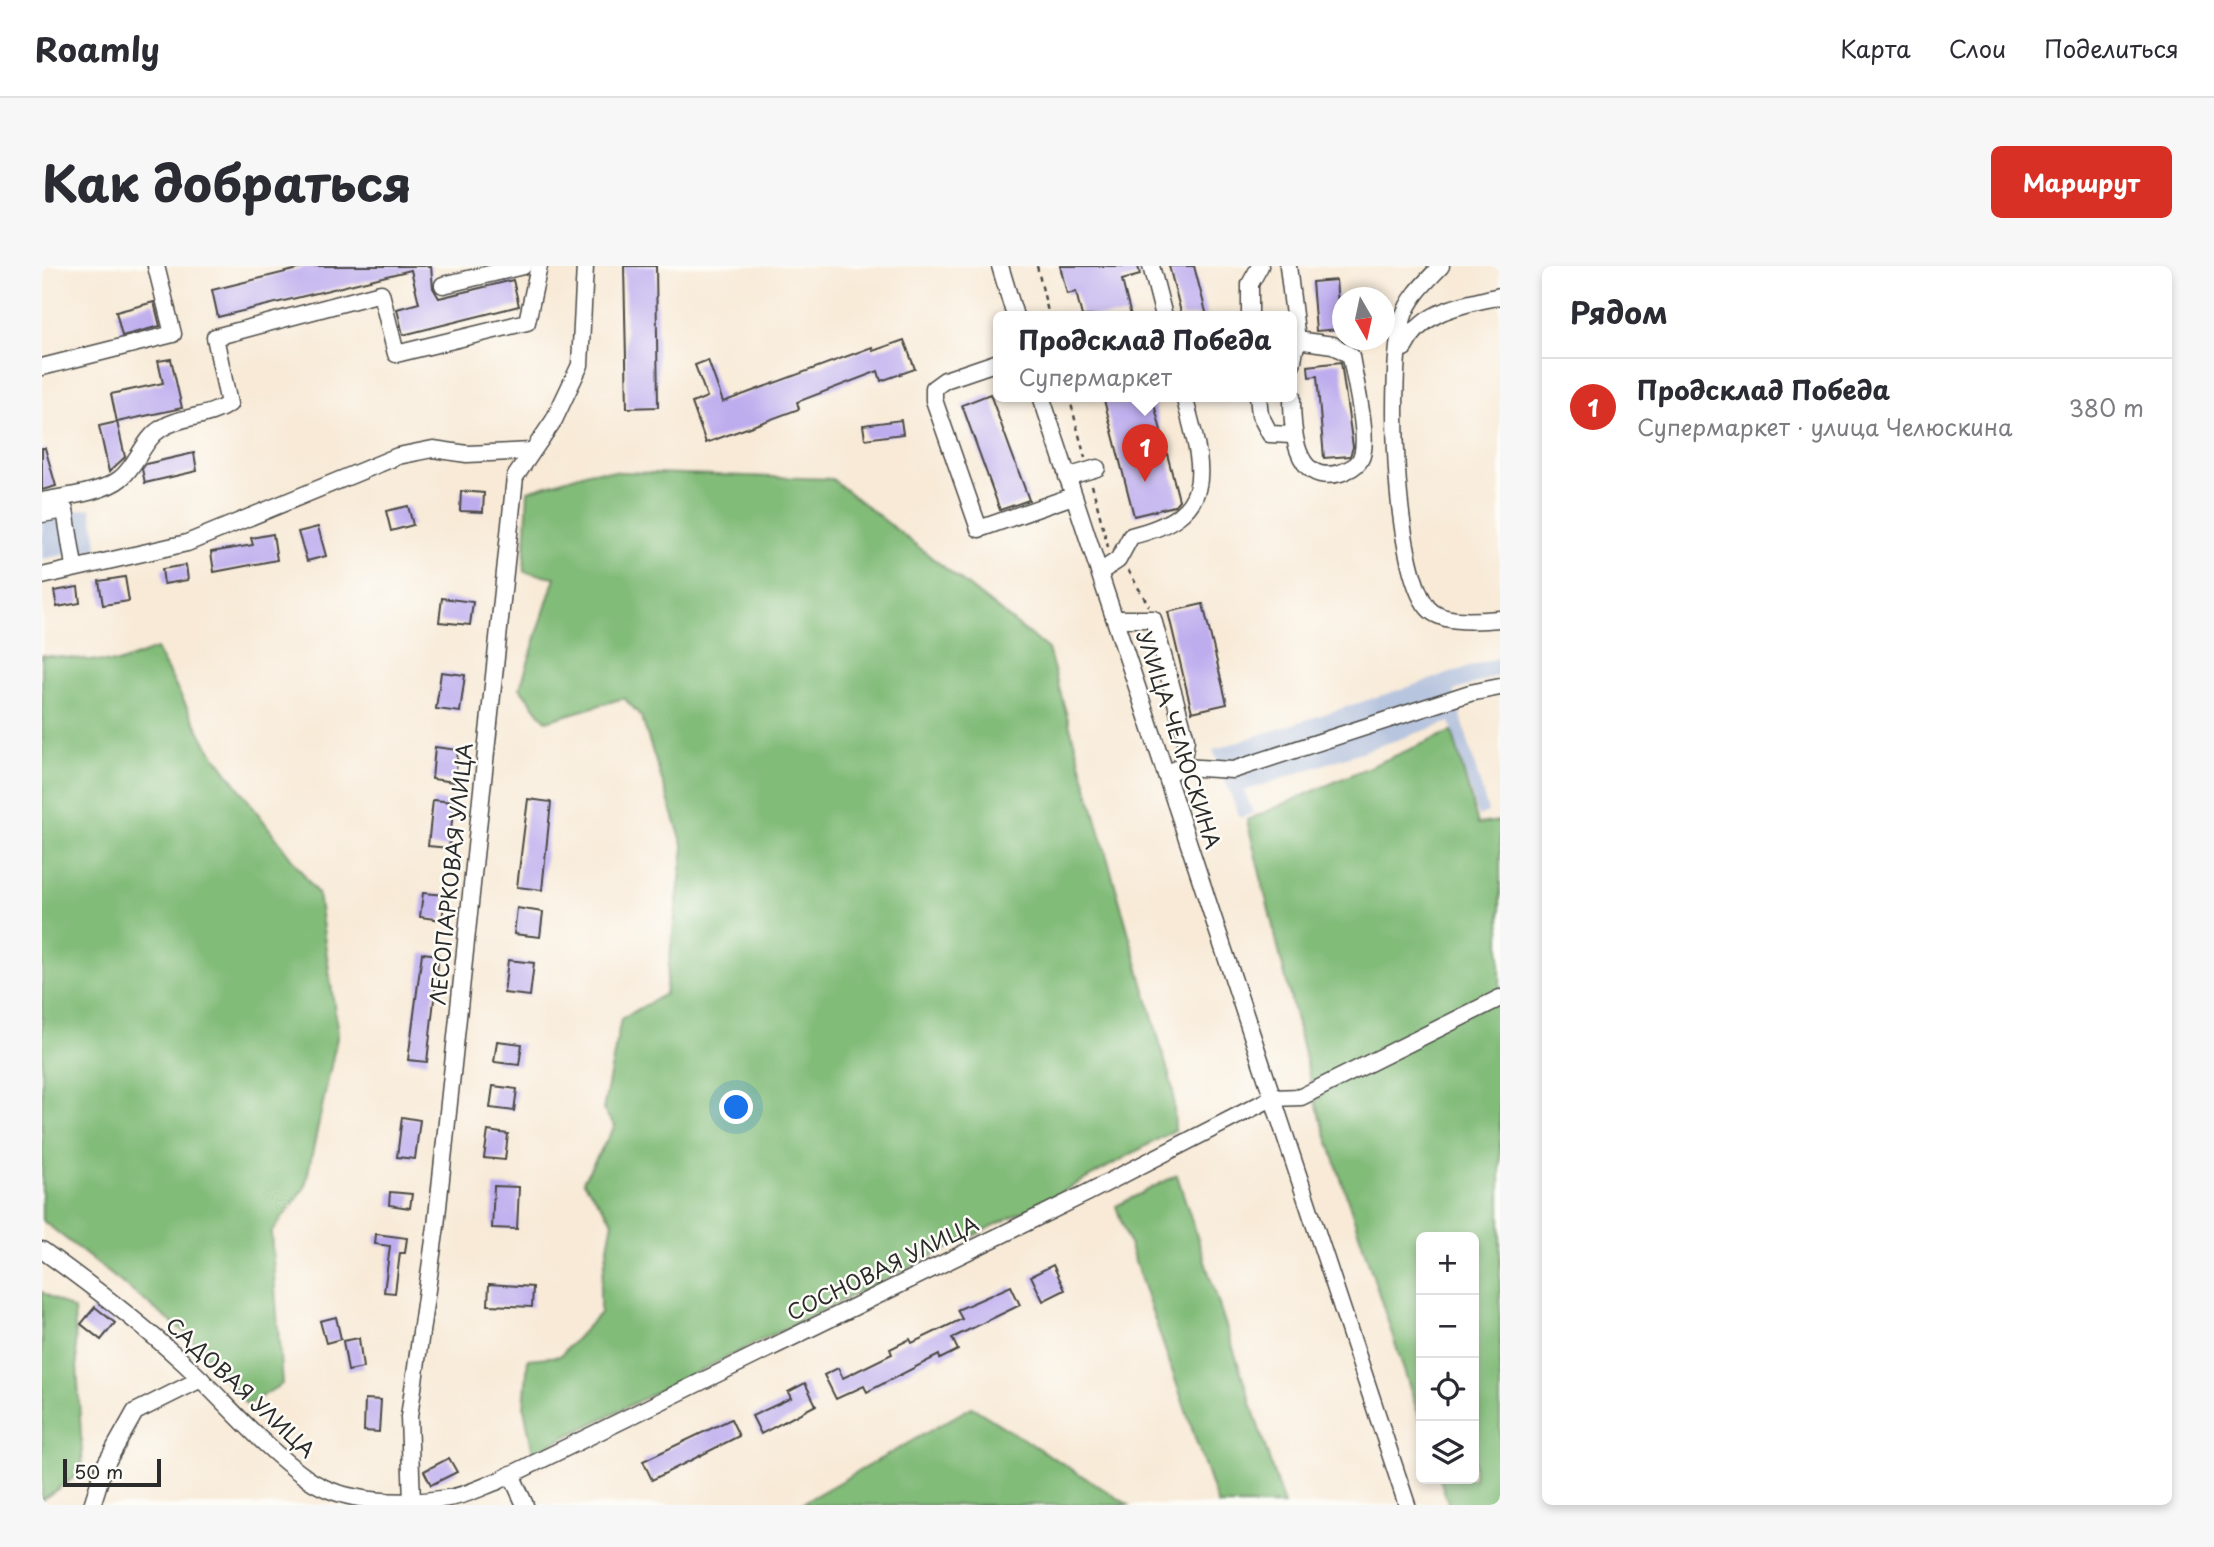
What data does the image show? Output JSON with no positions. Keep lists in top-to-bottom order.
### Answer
{
  "streets": {
    "street": [
      "УЛИЦА ЧЕЛЮСКИНА",
      "ЛЕСОПАРКОВАЯ УЛИЦА",
      "СОСНОВАЯ УЛИЦА",
      "САДОВАЯ УЛИЦА"
    ]
  },
  "crossings": [
    ["УЛИЦА ЧЕЛЮСКИНА", "СОСНОВАЯ УЛИЦА"],
    ["ЛЕСОПАРКОВАЯ УЛИЦА", "САДОВАЯ УЛИЦА"],
    ["СОСНОВАЯ УЛИЦА", "САДОВАЯ УЛИЦА"]
  ],
  "scale_bar": "50 m",
  "north": "bottom",
  "page": {
    "header": "Roamly",
    "nav": ["Карта", "Слои", "Поделиться"],
    "title": "Как добраться",
    "buttons": "Маршрут",
    "heading": "Рядом",
    "popup": ["Продсклад Победа", "Супермаркет"],
    "list": [
      {
        "mark": "1",
        "name": "Продсклад Победа",
        "note": "Супермаркет · улица Челюскина",
        "value": "380 m"
      }
    ],
    "pins": "1",
    "map_buttons": ["+", "−"],
    "scale": "50 m"
  }
}
